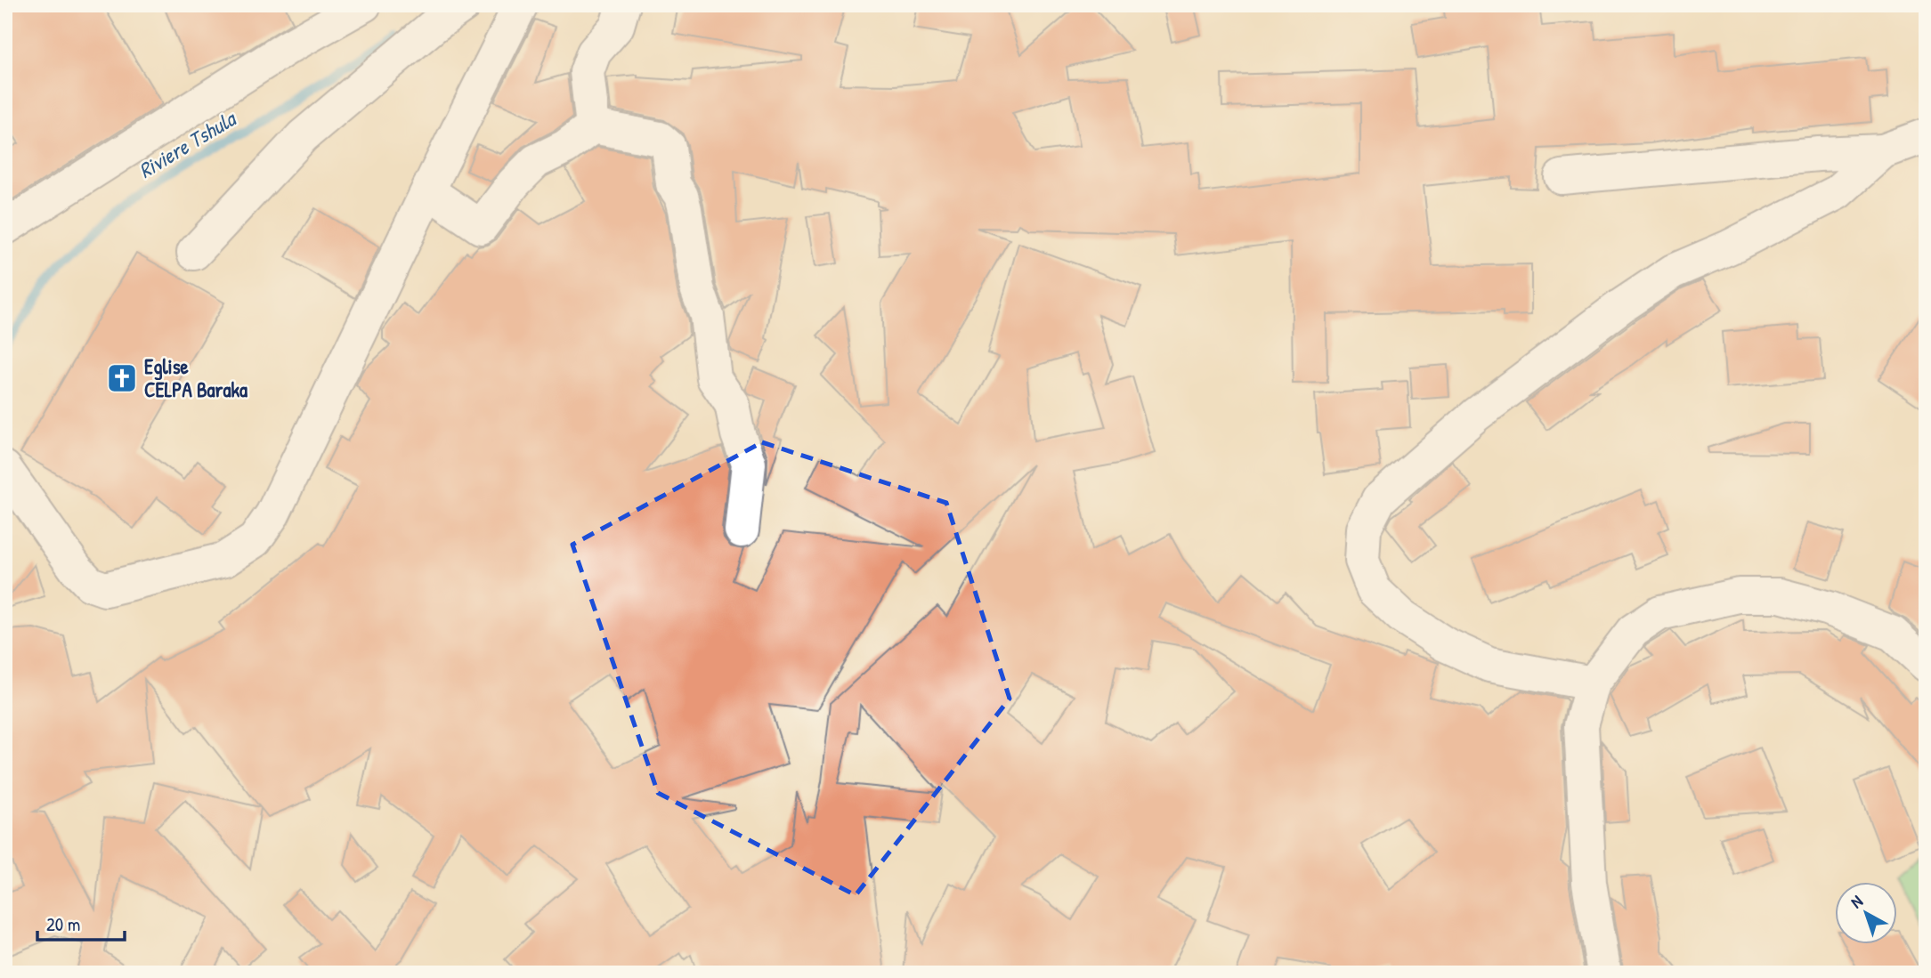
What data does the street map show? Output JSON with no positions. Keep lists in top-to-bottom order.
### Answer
{
  "water": ["Riviere Tshula"],
  "places": {
    "church": ["Eglise CELPA Baraka"]
  },
  "scale_bar": "20 m",
  "north": "top left"
}
